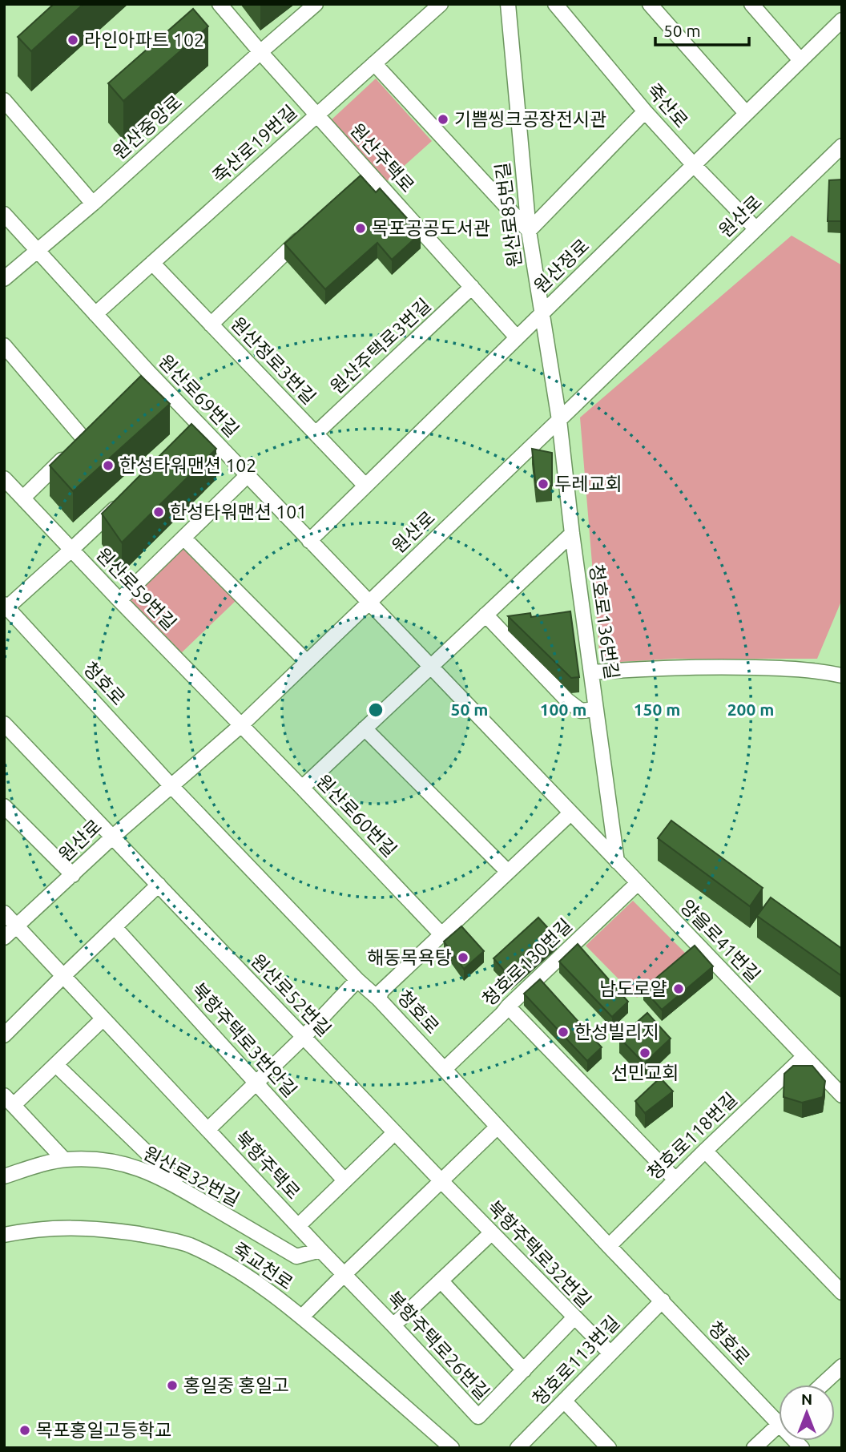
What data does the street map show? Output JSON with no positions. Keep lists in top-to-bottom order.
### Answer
{
  "streets": {
    "street": [
      "죽산로",
      "원산중앙로",
      "죽산로19번길",
      "원산주택로",
      "원산로85번길",
      "원산로",
      "원산정로",
      "원산주택로3번길",
      "원산정로3번길",
      "원산로69번길",
      "원산로59번길",
      "청호로136번길",
      "청호로",
      "원산로60번길",
      "양을로41번길",
      "청호로130번길",
      "원산로52번길",
      "북항주택로3번안길",
      "청호로118번길",
      "북항주택로",
      "원산로32번길",
      "북항주택로32번길",
      "죽교천로",
      "북항주택로26번길",
      "청호로113번길"
    ]
  },
  "crossings": [
    ["죽산로", "원산로"],
    ["죽산로", "원산정로"],
    ["원산중앙로", "원산주택로"],
    ["원산중앙로", "원산로69번길"],
    ["죽산로19번길", "원산주택로"],
    ["죽산로19번길", "원산정로3번길"],
    ["죽산로19번길", "원산로69번길"],
    ["원산주택로", "원산정로"],
    ["원산주택로", "원산주택로3번길"],
    ["원산로85번길", "원산로"],
    ["원산로85번길", "원산정로"],
    ["원산로85번길", "청호로136번길"],
    ["원산로", "원산로69번길"],
    ["원산로", "원산로59번길"],
    ["원산로", "청호로136번길"],
    ["원산로", "청호로"],
    ["원산로", "원산로60번길"],
    ["원산로", "원산로52번길"],
    ["원산로", "북항주택로"],
    ["원산정로", "원산정로3번길"],
    ["원산정로", "원산로69번길"],
    ["원산주택로3번길", "원산정로3번길"],
    ["원산로69번길", "양을로41번길"],
    ["원산로59번길", "원산로60번길"],
    ["청호로136번길", "양을로41번길"],
    ["청호로", "청호로130번길"],
    ["청호로", "청호로118번길"],
    ["청호로", "청호로113번길"],
    ["양을로41번길", "청호로130번길"],
    ["양을로41번길", "청호로118번길"],
    ["원산로52번길", "북항주택로32번길"],
    ["북항주택로", "원산로32번길"],
    ["북항주택로", "북항주택로26번길"],
    ["북항주택로32번길", "북항주택로26번길"],
    ["북항주택로32번길", "청호로113번길"]
  ],
  "places": [
    "라인아파트 102",
    "기쁨씽크공장전시관",
    "목포공공도서관",
    "한성타워맨션 102",
    "두레교회",
    "한성타워맨션 101",
    "해동목욕탕",
    "남도로얄",
    "한성빌리지",
    "선민교회",
    "홍일중 홍일고",
    "목포홍일고등학교"
  ],
  "scale_bar": "50 m",
  "north": "top",
  "rings": [
    "50 m",
    "100 m",
    "150 m",
    "200 m"
  ]
}
